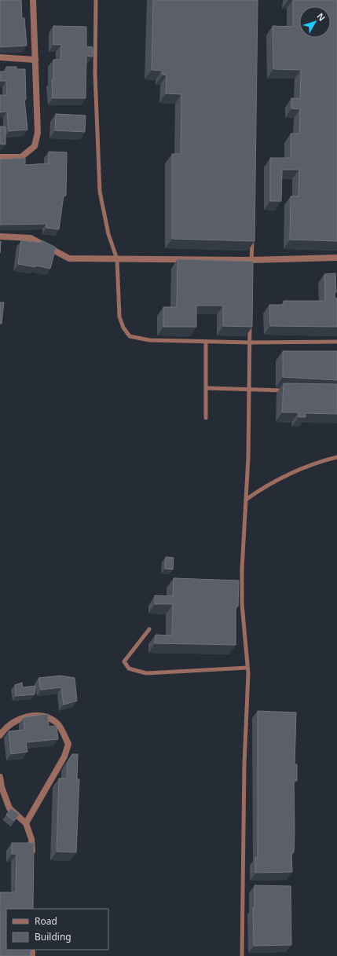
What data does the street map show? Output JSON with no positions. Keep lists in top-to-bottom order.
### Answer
{
  "legend": ["Road", "Building"],
  "north": "top right"
}
